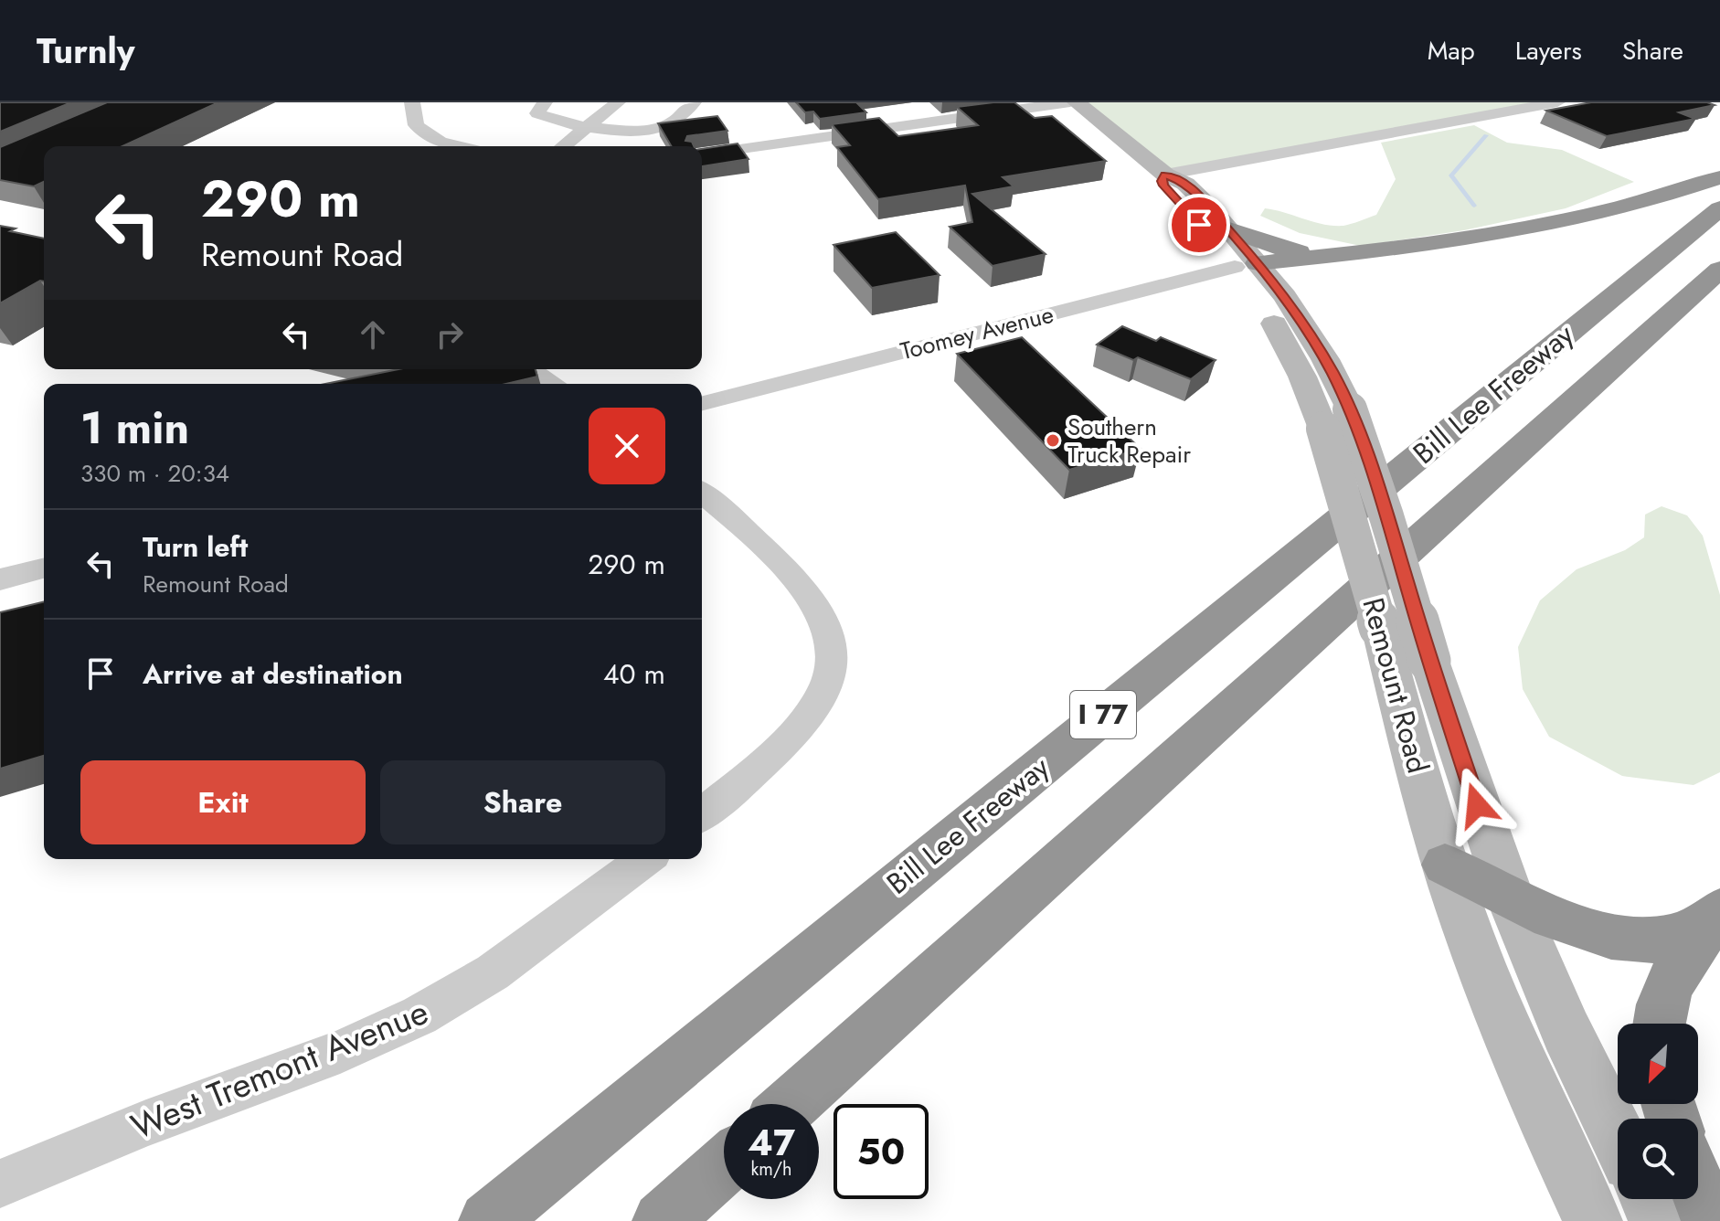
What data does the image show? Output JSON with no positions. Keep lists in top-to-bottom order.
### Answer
{
  "streets": {
    "highway": ["Bill Lee Freeway", "I 77"],
    "main road": ["Remount Road"],
    "street": ["Toomey Avenue", "West Tremont Avenue"]
  },
  "crossings": [
    ["Toomey Avenue", "Remount Road"]
  ],
  "places": ["Southern Truck Repair"],
  "north": "bottom left",
  "page": {
    "header": "Turnly",
    "nav": ["Map", "Layers", "Share"],
    "turn": ["290 m", "Remount Road"],
    "heading": ["1 min", "330 m · 20:34"],
    "list": [
      {
        "name": "Turn left",
        "note": "Remount Road",
        "value": "290 m"
      },
      {
        "name": "Arrive at destination",
        "value": "40 m"
      }
    ],
    "buttons": ["Exit", "Share"],
    "speed": "47 km/h",
    "limit": "50"
  }
}
